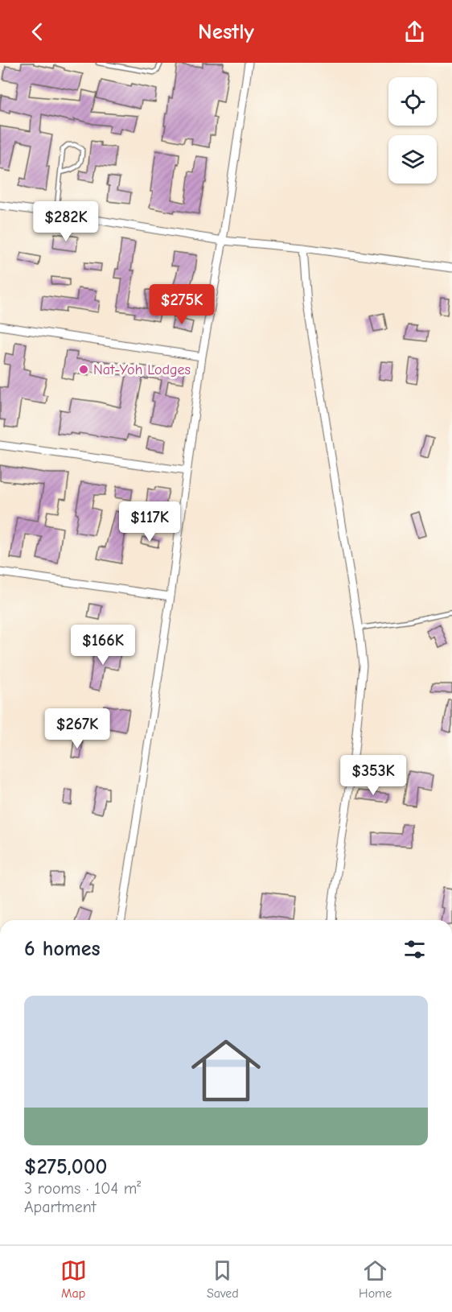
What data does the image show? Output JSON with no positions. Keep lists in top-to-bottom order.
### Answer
{
  "places": ["Nat-Yoh Lodges"],
  "page": {
    "header": "Nestly",
    "price": [
      "$282K",
      "$275K",
      "$117K",
      "$166K",
      "$267K",
      "$353K"
    ],
    "heading": "6 homes",
    "list": [
      {
        "name": "$275,000",
        "note": "3 rooms · 104 m² · Apartment"
      }
    ],
    "tabs": ["Map", "Saved", "Home"]
  }
}
